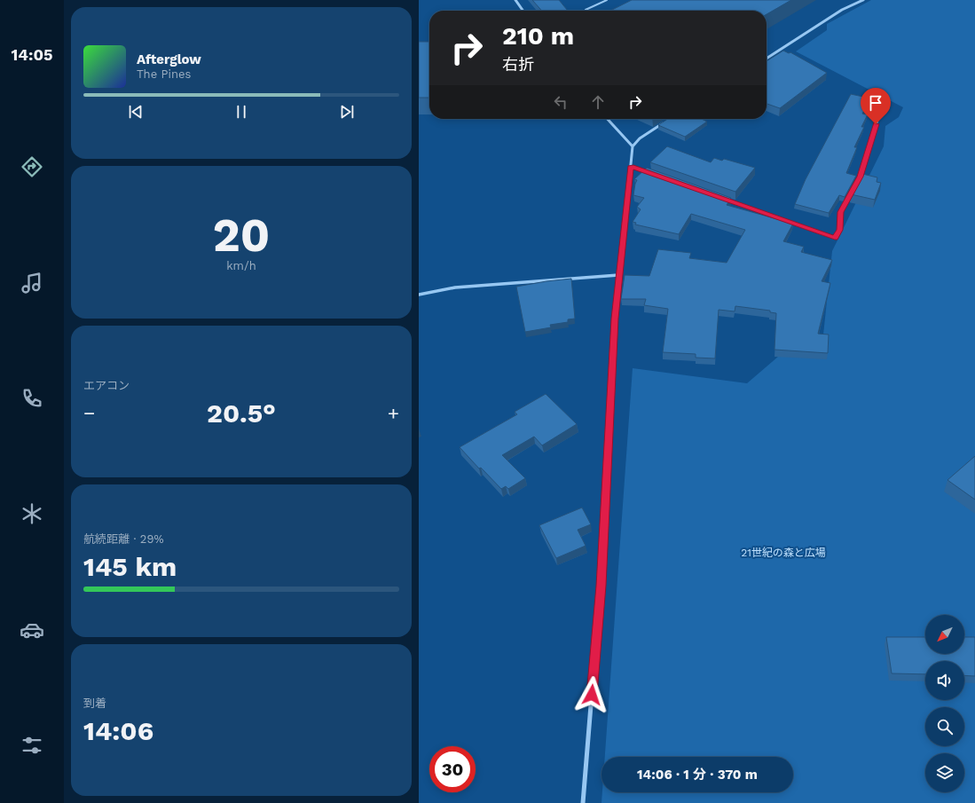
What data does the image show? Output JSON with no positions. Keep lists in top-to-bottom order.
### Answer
{
  "parks": ["21世紀の森と広場"],
  "north": "bottom left",
  "page": {
    "tabs": "14:05",
    "turn": ["210 m", "右折"],
    "song": ["Afterglow", "The Pines"],
    "tile": [
      ["20", "km/h"],
      "エアコン",
      ["航続距離 · 29%", "145 km"],
      ["到着", "14:06"]
    ],
    "heat": ["−", "20.5°", "+"],
    "limit": "30",
    "trip": "14:06 · 1 分 · 370 m"
  }
}
